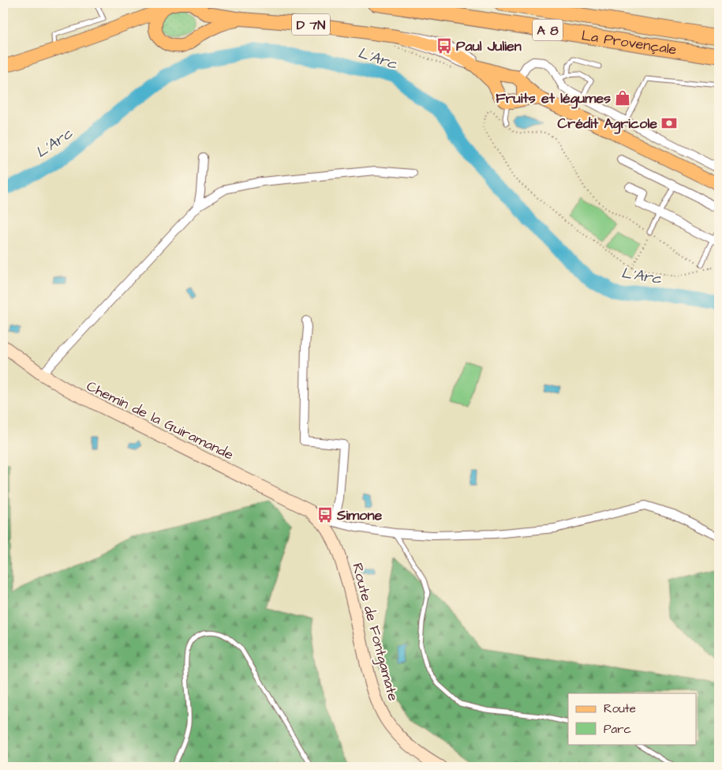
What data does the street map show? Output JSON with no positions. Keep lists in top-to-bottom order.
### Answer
{
  "streets": {
    "highway": ["A 8", "La Provençale"],
    "main road": ["D 7N"],
    "street": ["Chemin de la Guiramande", "Route de Fontgamate"]
  },
  "crossings": [
    ["Chemin de la Guiramande", "Route de Fontgamate"]
  ],
  "water": ["L'Arc"],
  "places": {
    "bus stop": ["Paul Julien", "Simone"],
    "shop": ["Fruits et légumes"],
    "bank": ["Crédit Agricole"]
  },
  "legend": ["Route", "Parc"]
}
